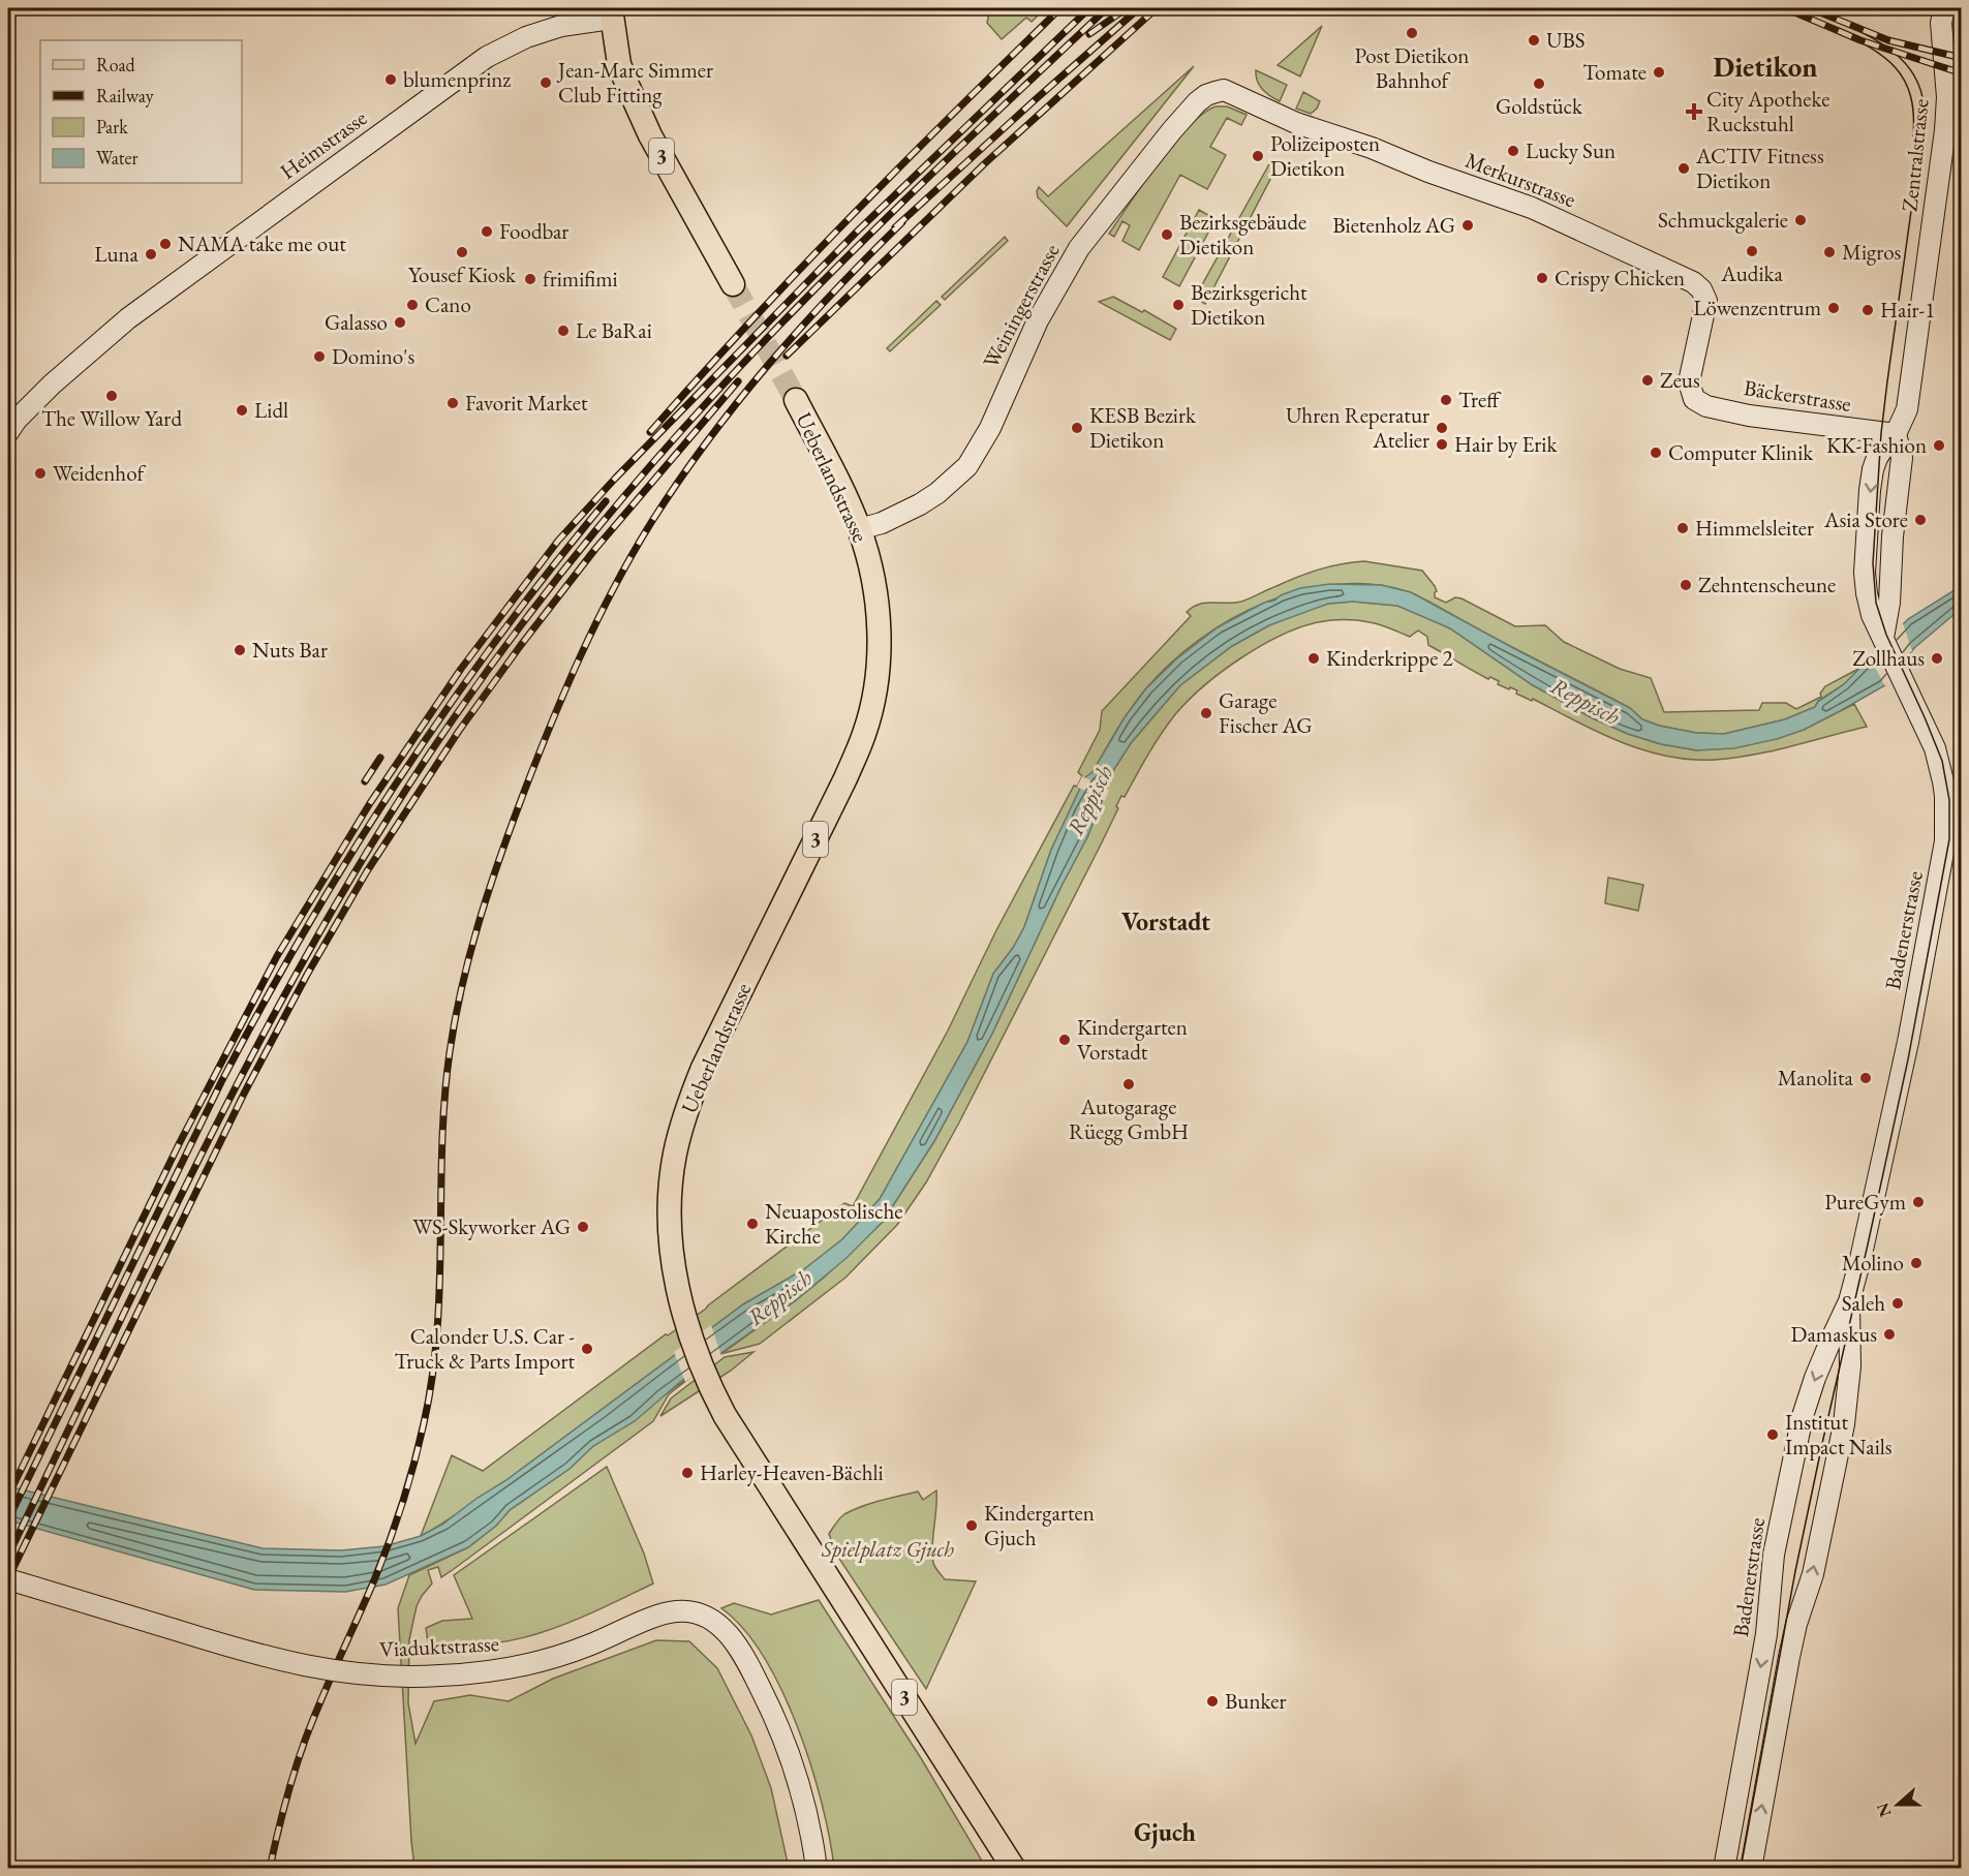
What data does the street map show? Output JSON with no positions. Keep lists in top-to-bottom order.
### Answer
{
  "streets": {
    "main road": ["3", "Ueberlandstrasse"],
    "street": [
      "Heimstrasse",
      "Zentralstrasse",
      "Merkurstrasse",
      "Weiningerstrasse",
      "Bäckerstrasse",
      "Badenerstrasse",
      "Viaduktstrasse"
    ]
  },
  "crossings": [
    ["Heimstrasse", "3"],
    ["Zentralstrasse", "Bäckerstrasse"],
    ["Zentralstrasse", "Badenerstrasse"],
    ["Merkurstrasse", "Weiningerstrasse"],
    ["Merkurstrasse", "Bäckerstrasse"],
    ["Weiningerstrasse", "Ueberlandstrasse"]
  ],
  "districts": ["Dietikon", "Vorstadt", "Gjuch"],
  "water": ["Reppisch"],
  "parks": ["Spielplatz Gjuch"],
  "places": {
    "other": [
      "Post Dietikon Bahnhof",
      "UBS",
      "Tomate",
      "blumenprinz",
      "Jean-Marc Simmer Club Fitting",
      "Goldstück",
      "Lucky Sun",
      "Polizeiposten Dietikon",
      "ACTIV Fitness Dietikon",
      "Schmuckgalerie",
      "Bietenholz AG",
      "Foodbar",
      "Bezirksgebäude Dietikon",
      "NAMA take me out",
      "Audika",
      "Yousef Kiosk",
      "Migros",
      "Luna",
      "Crispy Chicken",
      "frimifimi",
      "Cano",
      "Bezirksgericht Dietikon",
      "Löwenzentrum",
      "Hair-1",
      "Galasso",
      "Le BaRai",
      "Domino's",
      "Zeus",
      "The Willow Yard",
      "Treff",
      "Favorit Market",
      "Lidl",
      "KESB Bezirk Dietikon",
      "Uhren Reperatur Atelier",
      "Hair by Erik",
      "KK-Fashion",
      "Computer Klinik",
      "Weidenhof",
      "Asia Store",
      "Himmelsleiter",
      "Zehntenscheune",
      "Nuts Bar",
      "Kinderkrippe 2",
      "Zollhaus",
      "Garage Fischer AG",
      "Kindergarten Vorstadt",
      "Manolita",
      "Autogarage Rüegg GmbH",
      "PureGym",
      "Neuapostolische Kirche",
      "WS-Skyworker AG",
      "Molino",
      "Saleh",
      "Damaskus",
      "Calonder U.S. Car - Truck & Parts Import",
      "Institut Impact Nails",
      "Harley-Heaven-Bächli",
      "Kindergarten Gjuch",
      "Bunker"
    ],
    "health": ["City Apotheke Ruckstuhl"]
  },
  "legend": [
    "Road",
    "Railway",
    "Park",
    "Water"
  ],
  "north": "left"
}
